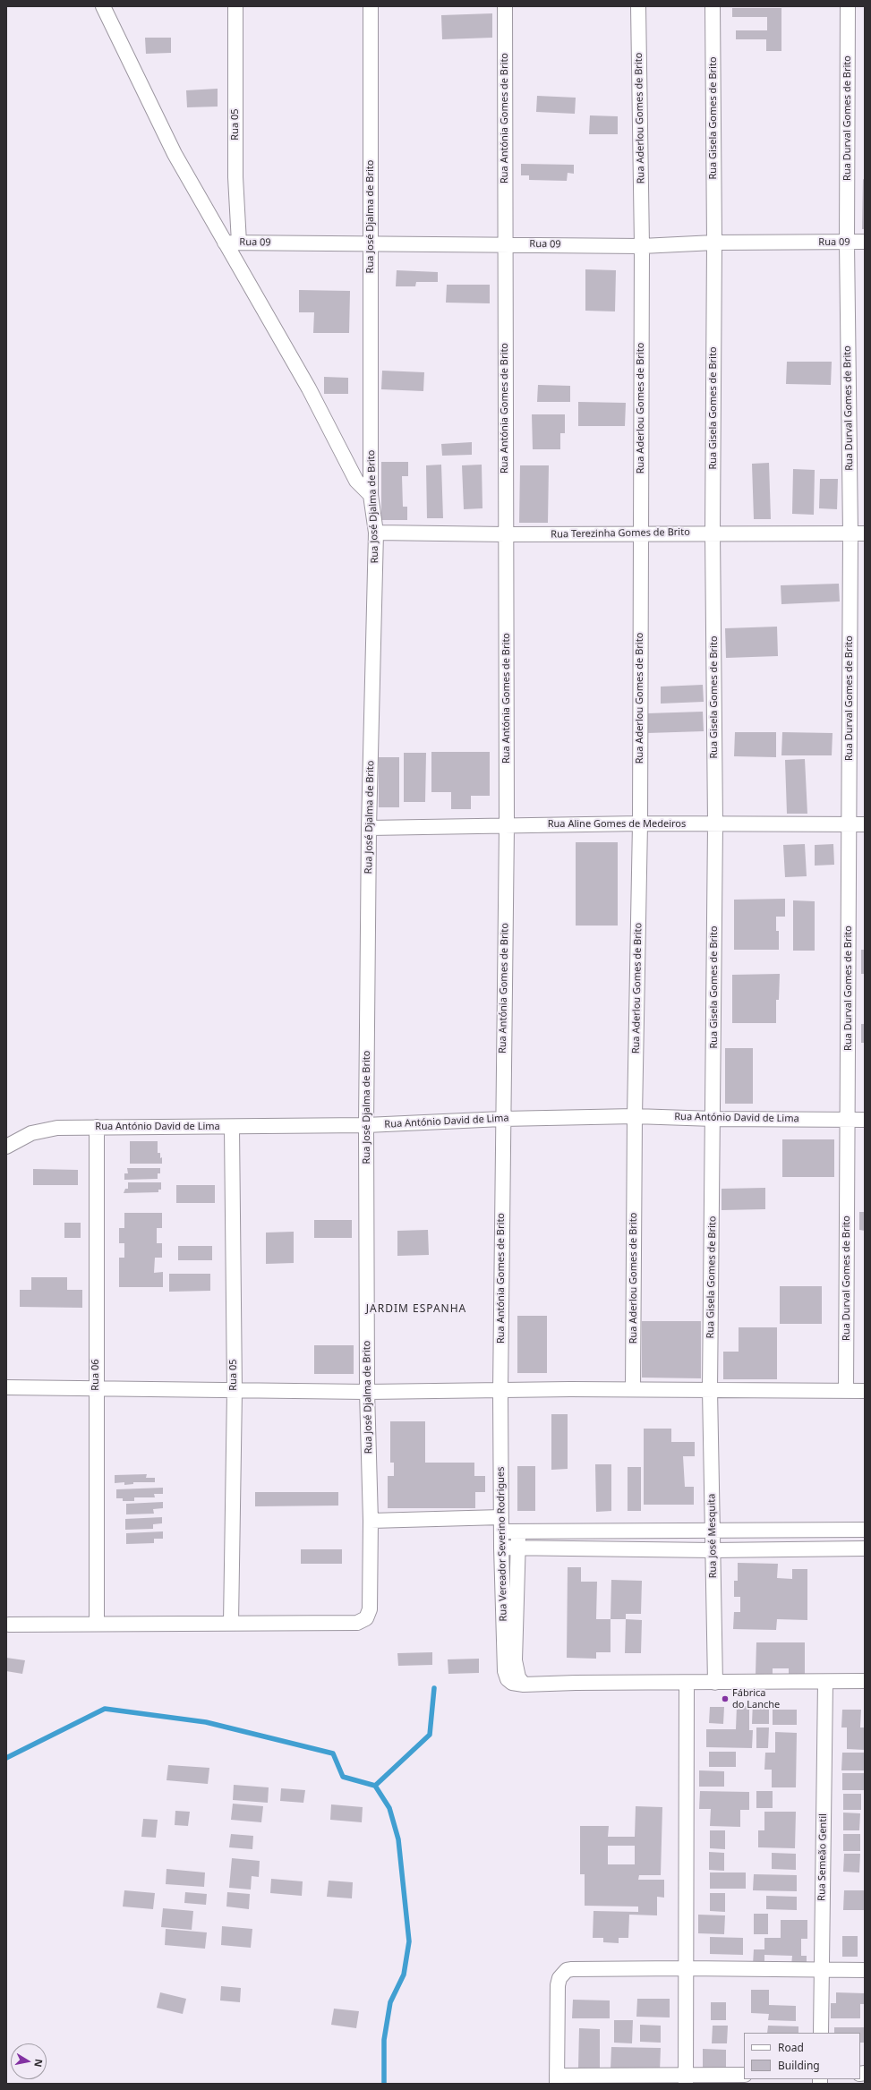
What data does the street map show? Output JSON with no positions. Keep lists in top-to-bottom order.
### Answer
{
  "streets": {
    "street": [
      "Rua Antónia Gomes de Brito",
      "Rua Aderlou Gomes de Brito",
      "Rua Gisela Gomes de Brito",
      "Rua Durval Gomes de Brito",
      "Rua 05",
      "Rua José Djalma de Brito",
      "Rua 09",
      "Rua Terezinha Gomes de Brito",
      "Rua Aline Gomes de Medeiros",
      "Rua António David de Lima",
      "Rua 06",
      "Rua José Mesquita",
      "Rua Vereador Severino Rodrigues",
      "Rua Semeão Gentil"
    ]
  },
  "crossings": [
    ["Rua Antónia Gomes de Brito", "Rua 09"],
    ["Rua Antónia Gomes de Brito", "Rua Terezinha Gomes de Brito"],
    ["Rua Antónia Gomes de Brito", "Rua Aline Gomes de Medeiros"],
    ["Rua Antónia Gomes de Brito", "Rua António David de Lima"],
    ["Rua Antónia Gomes de Brito", "Rua Vereador Severino Rodrigues"],
    ["Rua Aderlou Gomes de Brito", "Rua 09"],
    ["Rua Aderlou Gomes de Brito", "Rua Terezinha Gomes de Brito"],
    ["Rua Aderlou Gomes de Brito", "Rua Aline Gomes de Medeiros"],
    ["Rua Aderlou Gomes de Brito", "Rua António David de Lima"],
    ["Rua Gisela Gomes de Brito", "Rua 09"],
    ["Rua Gisela Gomes de Brito", "Rua Terezinha Gomes de Brito"],
    ["Rua Gisela Gomes de Brito", "Rua Aline Gomes de Medeiros"],
    ["Rua Gisela Gomes de Brito", "Rua António David de Lima"],
    ["Rua Gisela Gomes de Brito", "Rua José Mesquita"],
    ["Rua Durval Gomes de Brito", "Rua 09"],
    ["Rua Durval Gomes de Brito", "Rua Terezinha Gomes de Brito"],
    ["Rua Durval Gomes de Brito", "Rua Aline Gomes de Medeiros"],
    ["Rua Durval Gomes de Brito", "Rua António David de Lima"],
    ["Rua 05", "Rua José Djalma de Brito"],
    ["Rua 05", "Rua 09"],
    ["Rua 05", "Rua António David de Lima"],
    ["Rua José Djalma de Brito", "Rua 09"],
    ["Rua José Djalma de Brito", "Rua Terezinha Gomes de Brito"],
    ["Rua José Djalma de Brito", "Rua Aline Gomes de Medeiros"],
    ["Rua José Djalma de Brito", "Rua António David de Lima"],
    ["Rua António David de Lima", "Rua 06"],
    ["Rua José Mesquita", "Rua Vereador Severino Rodrigues"],
    ["Rua Vereador Severino Rodrigues", "Rua Semeão Gentil"]
  ],
  "districts": ["JARDIM ESPANHA"],
  "places": ["Fábrica do Lanche"],
  "legend": ["Road", "Building"],
  "north": "right"
}
